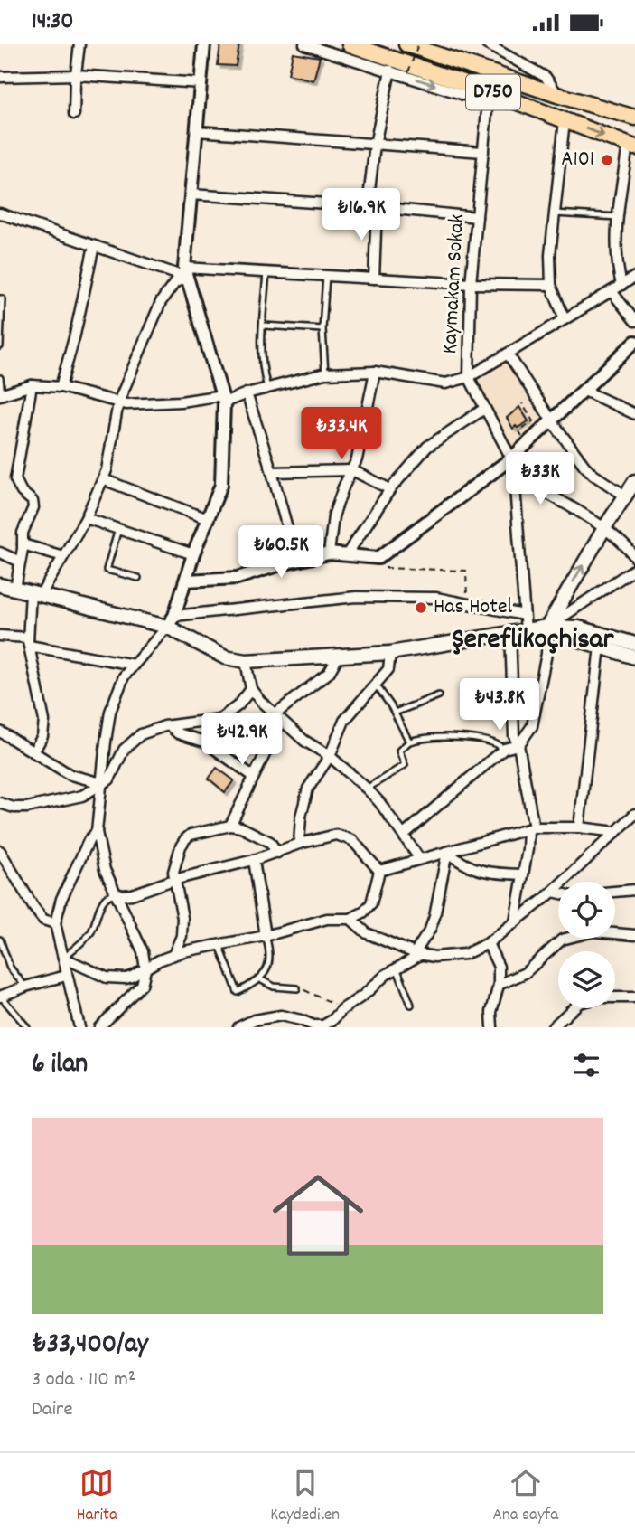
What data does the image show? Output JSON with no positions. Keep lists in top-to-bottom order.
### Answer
{
  "streets": {
    "highway": ["D750"],
    "street": ["Kaymakam Sokak"]
  },
  "districts": ["Şereflikoçhisar"],
  "places": ["A101", "Has Hotel"],
  "page": {
    "status": "14:30",
    "price": [
      "₺16.9K",
      "₺33.4K",
      "₺33K",
      "₺60.5K",
      "₺43.8K",
      "₺42.9K"
    ],
    "heading": "6 ilan",
    "list": [
      {
        "name": "₺33,400/ay",
        "note": "3 oda · 110 m² · Daire"
      }
    ],
    "tabs": ["Harita", "Kaydedilen", "Ana sayfa"]
  }
}
